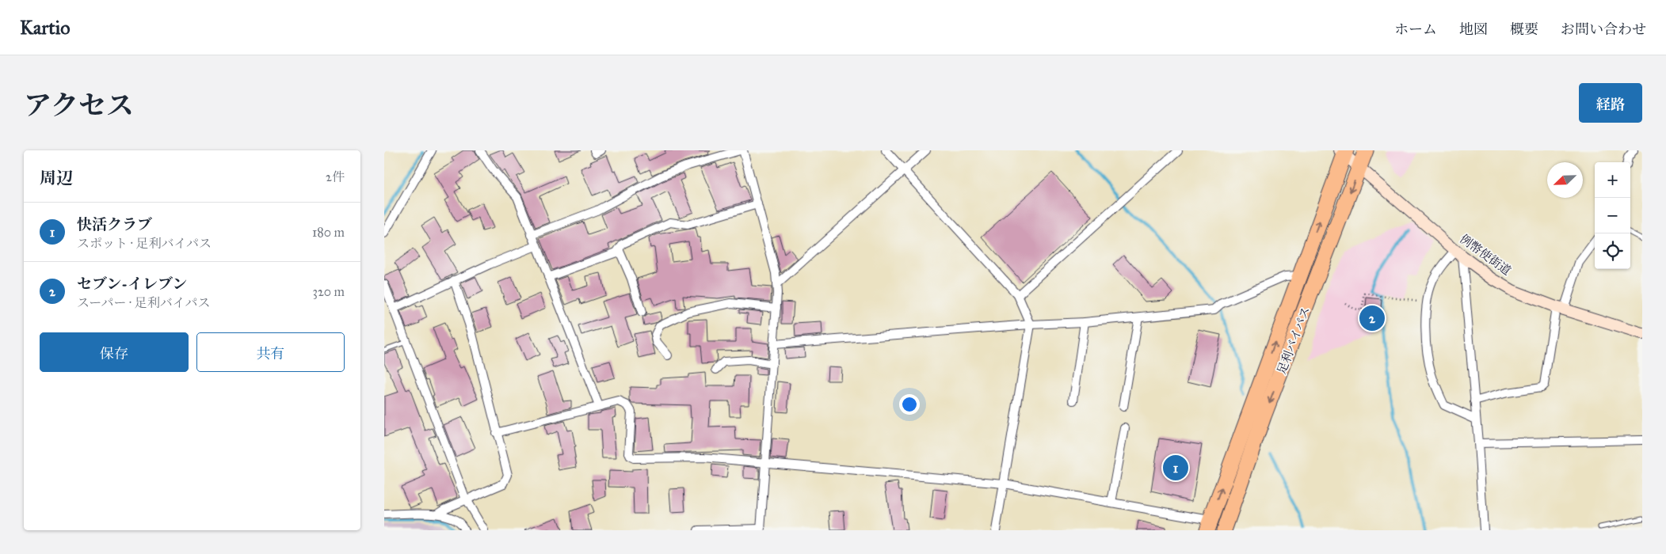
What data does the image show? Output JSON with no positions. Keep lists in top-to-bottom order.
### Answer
{
  "streets": {
    "highway": ["足利バイパス"],
    "main road": ["例幣使街道"]
  },
  "crossings": [
    ["例幣使街道", "足利バイパス"]
  ],
  "north": "bottom left",
  "page": {
    "header": "Kartio",
    "nav": [
      "ホーム",
      "地図",
      "概要",
      "お問い合わせ"
    ],
    "title": "アクセス",
    "buttons": [
      "経路",
      ["保存", "共有"]
    ],
    "heading": ["周辺", "2件"],
    "map_buttons": ["+", "−"],
    "list": [
      {
        "mark": "1",
        "name": "快活クラブ",
        "note": "スポット · 足利バイパス",
        "value": "180 m"
      },
      {
        "mark": "2",
        "name": "セブン-イレブン",
        "note": "スーパー · 足利バイパス",
        "value": "320 m"
      }
    ],
    "pins": ["2", "1"]
  }
}
